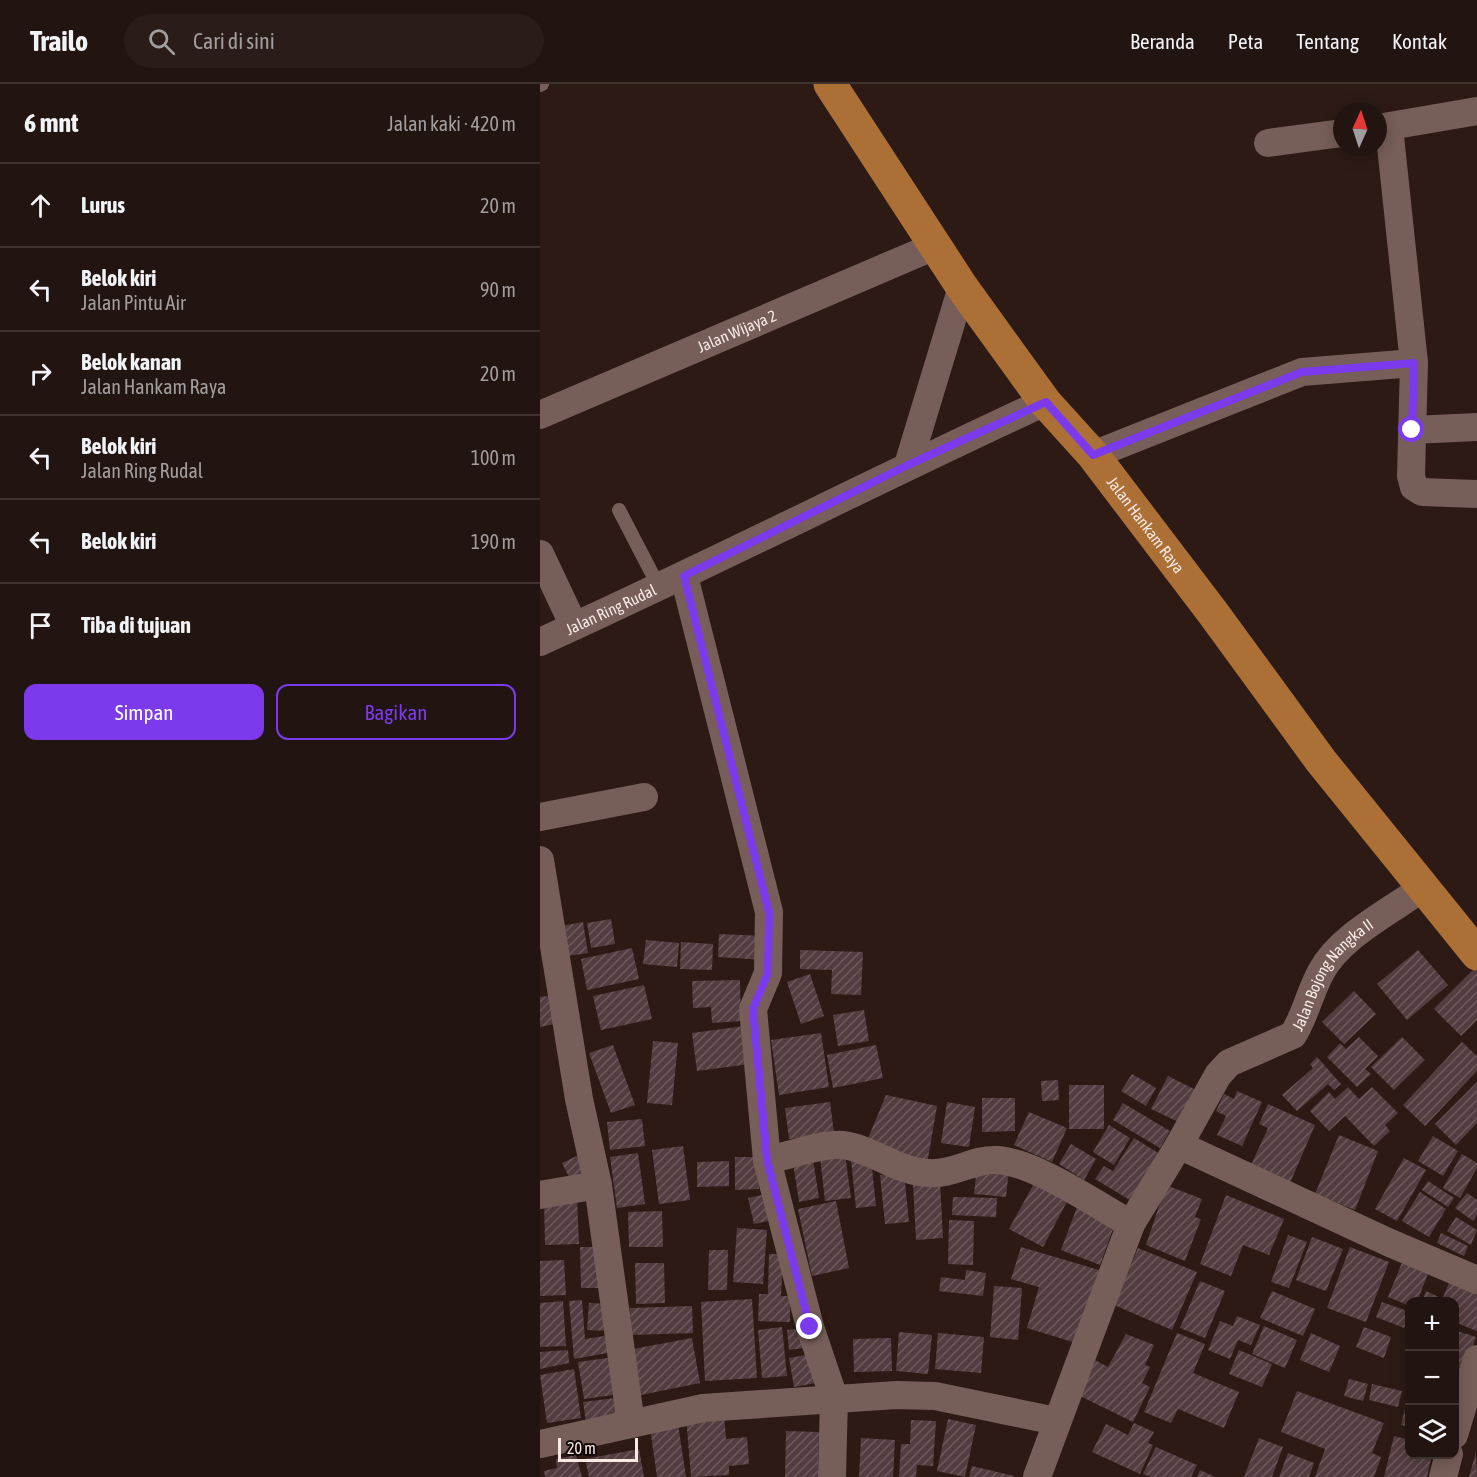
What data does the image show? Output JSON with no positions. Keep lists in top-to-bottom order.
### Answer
{
  "streets": {
    "main road": ["Jalan Hankam Raya"],
    "street": ["Jalan Wijaya 2", "Jalan Ring Rudal", "Jalan Bojong Nangka II"]
  },
  "crossings": [
    ["Jalan Wijaya 2", "Jalan Hankam Raya"],
    ["Jalan Hankam Raya", "Jalan Ring Rudal"],
    ["Jalan Hankam Raya", "Jalan Bojong Nangka II"]
  ],
  "scale_bar": "20 m",
  "north": "top",
  "page": {
    "header": "Trailo",
    "search": "Cari di sini",
    "nav": [
      "Beranda",
      "Peta",
      "Tentang",
      "Kontak"
    ],
    "heading": ["6 mnt", "Jalan kaki · 420 m"],
    "list": [
      ["Lurus", "20 m"],
      ["Belok kiri", "Jalan Pintu Air", "90 m"],
      ["Belok kanan", "Jalan Hankam Raya", "20 m"],
      ["Belok kiri", "Jalan Ring Rudal", "100 m"],
      ["Belok kiri", "190 m"],
      "Tiba di tujuan"
    ],
    "buttons": ["Simpan", "Bagikan"],
    "map_buttons": ["+", "−"],
    "scale": "20 m"
  }
}
